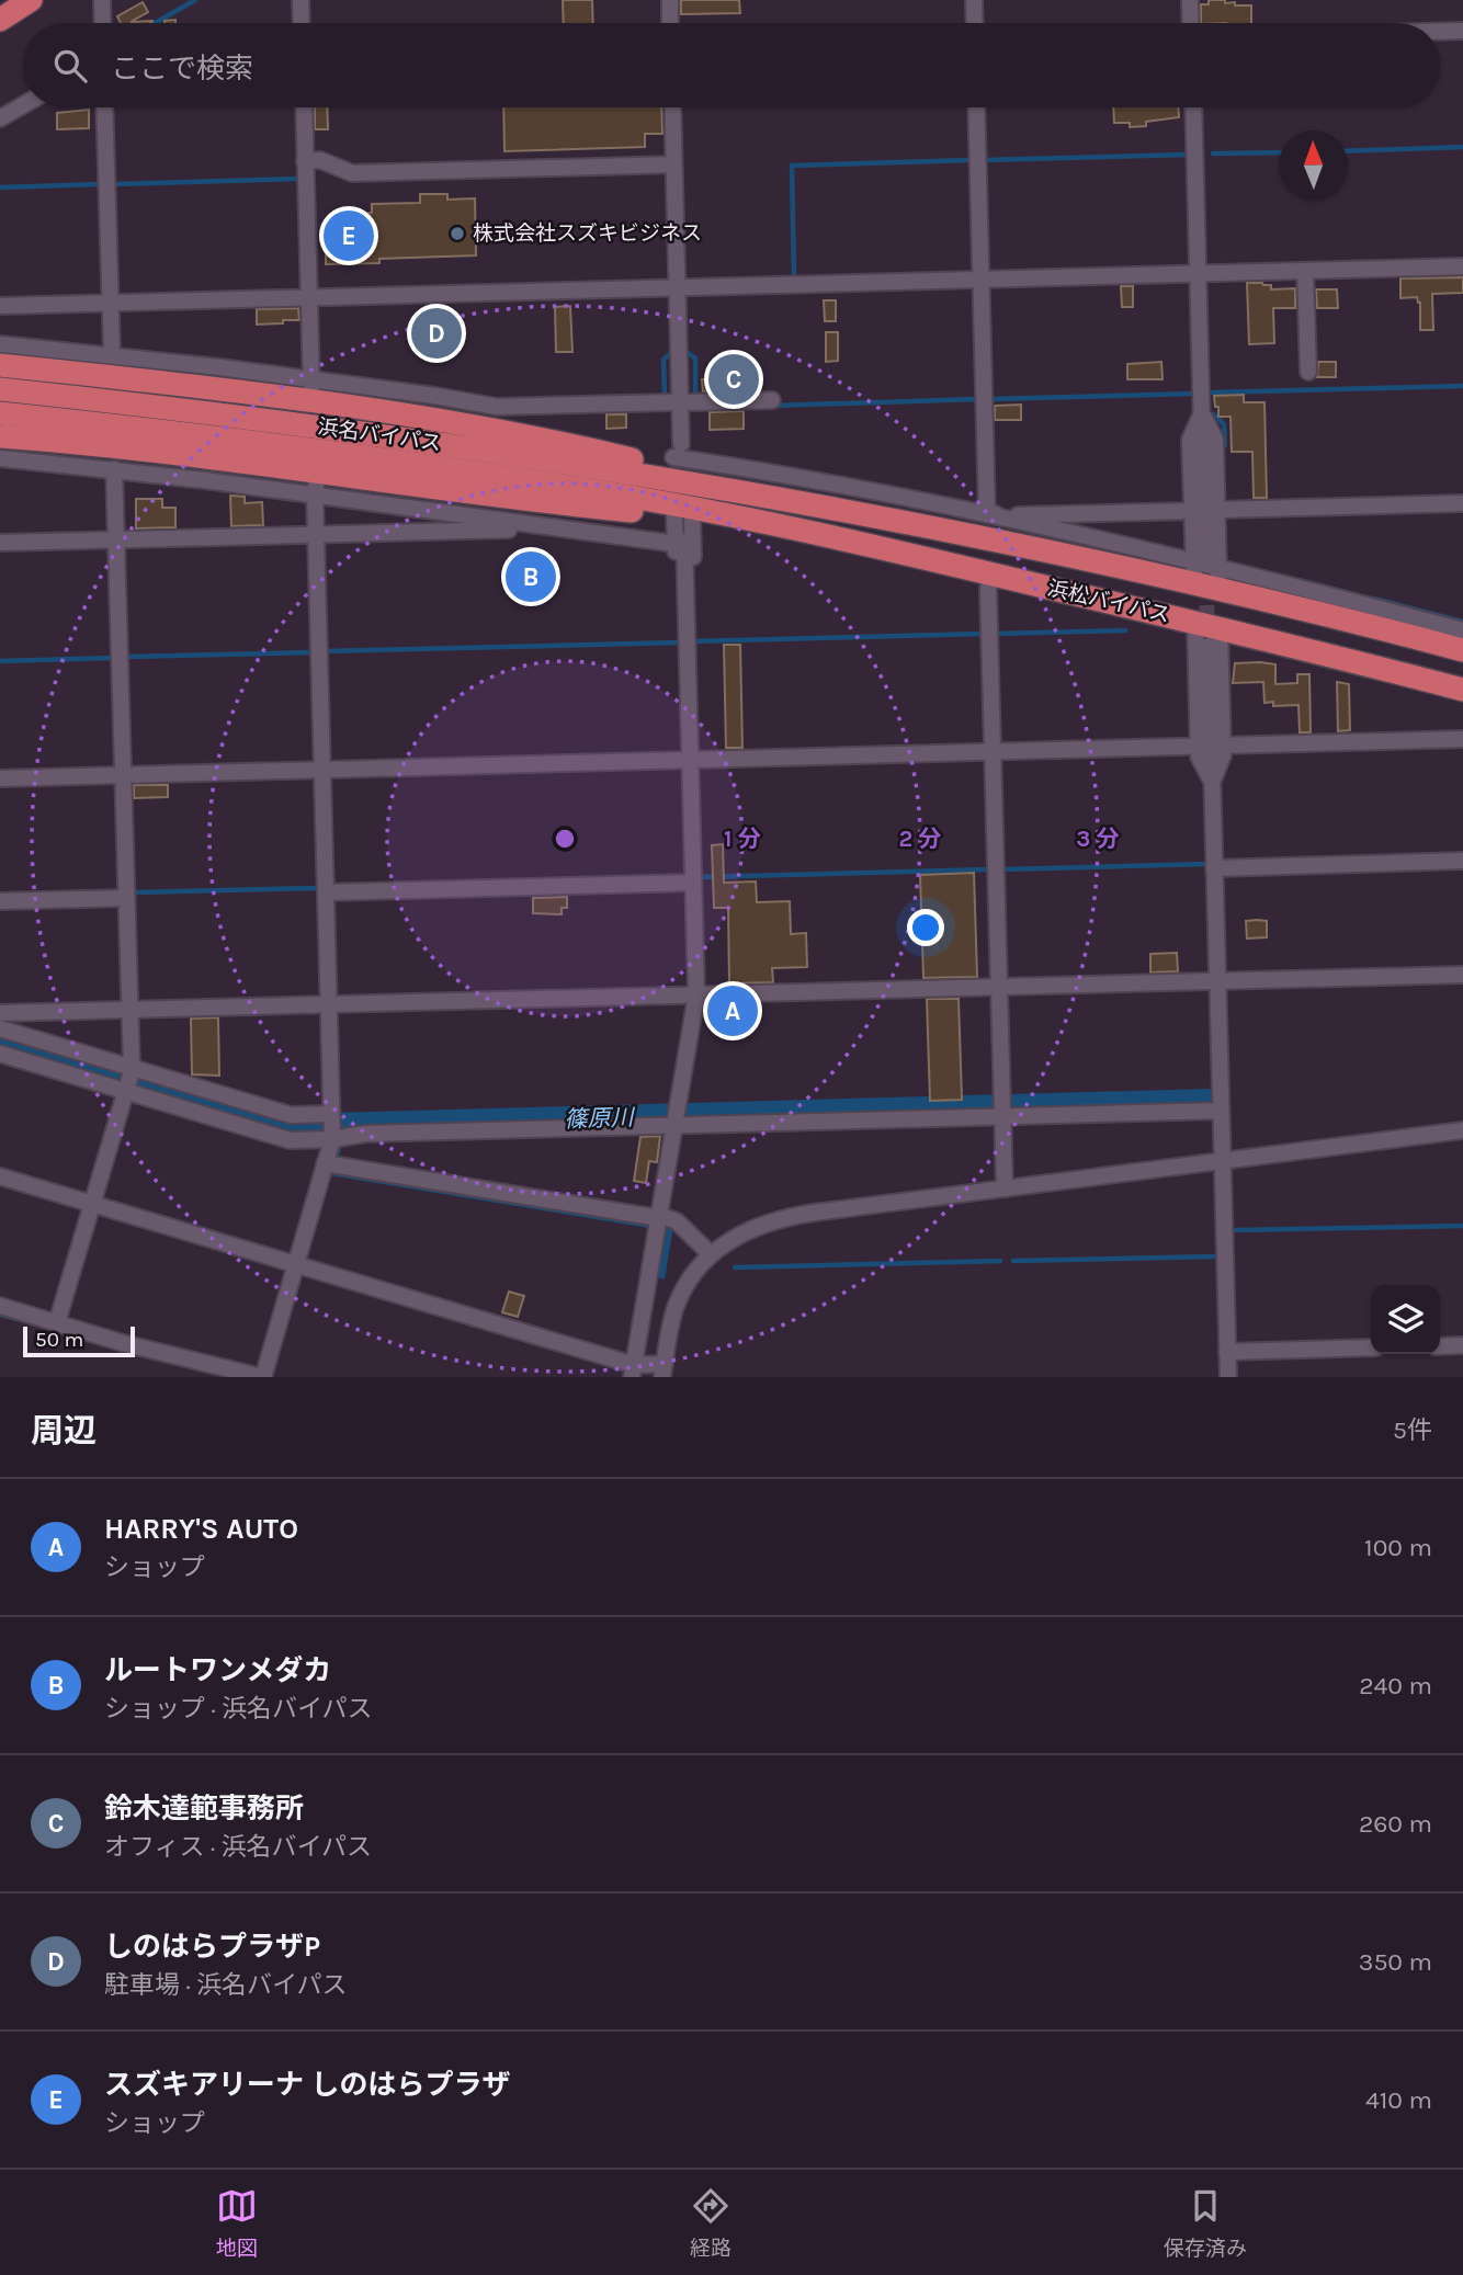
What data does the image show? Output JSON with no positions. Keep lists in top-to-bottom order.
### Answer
{
  "streets": {
    "highway": ["浜名バイパス", "浜松バイパス"]
  },
  "crossings": [
    ["浜名バイパス", "浜松バイパス"]
  ],
  "water": ["篠原川"],
  "places": ["株式会社スズキビジネス"],
  "scale_bar": "50 m",
  "north": "top",
  "page": {
    "search": "ここで検索",
    "pins": [
      "E",
      "D",
      "C",
      "B",
      "A"
    ],
    "scale": "50 m",
    "heading": ["周辺", "5件"],
    "list": [
      {
        "mark": "A",
        "name": "HARRY'S AUTO",
        "note": "ショップ",
        "value": "100 m"
      },
      {
        "mark": "B",
        "name": "ルートワンメダカ",
        "note": "ショップ · 浜名バイパス",
        "value": "240 m"
      },
      {
        "mark": "C",
        "name": "鈴木達範事務所",
        "note": "オフィス · 浜名バイパス",
        "value": "260 m"
      },
      {
        "mark": "D",
        "name": "しのはらプラザP",
        "note": "駐車場 · 浜名バイパス",
        "value": "350 m"
      },
      {
        "mark": "E",
        "name": "スズキアリーナ しのはらプラザ",
        "note": "ショップ",
        "value": "410 m"
      }
    ],
    "nav": ["地図", "経路", "保存済み"]
  },
  "rings": ["1 分", "2 分", "3 分"]
}
